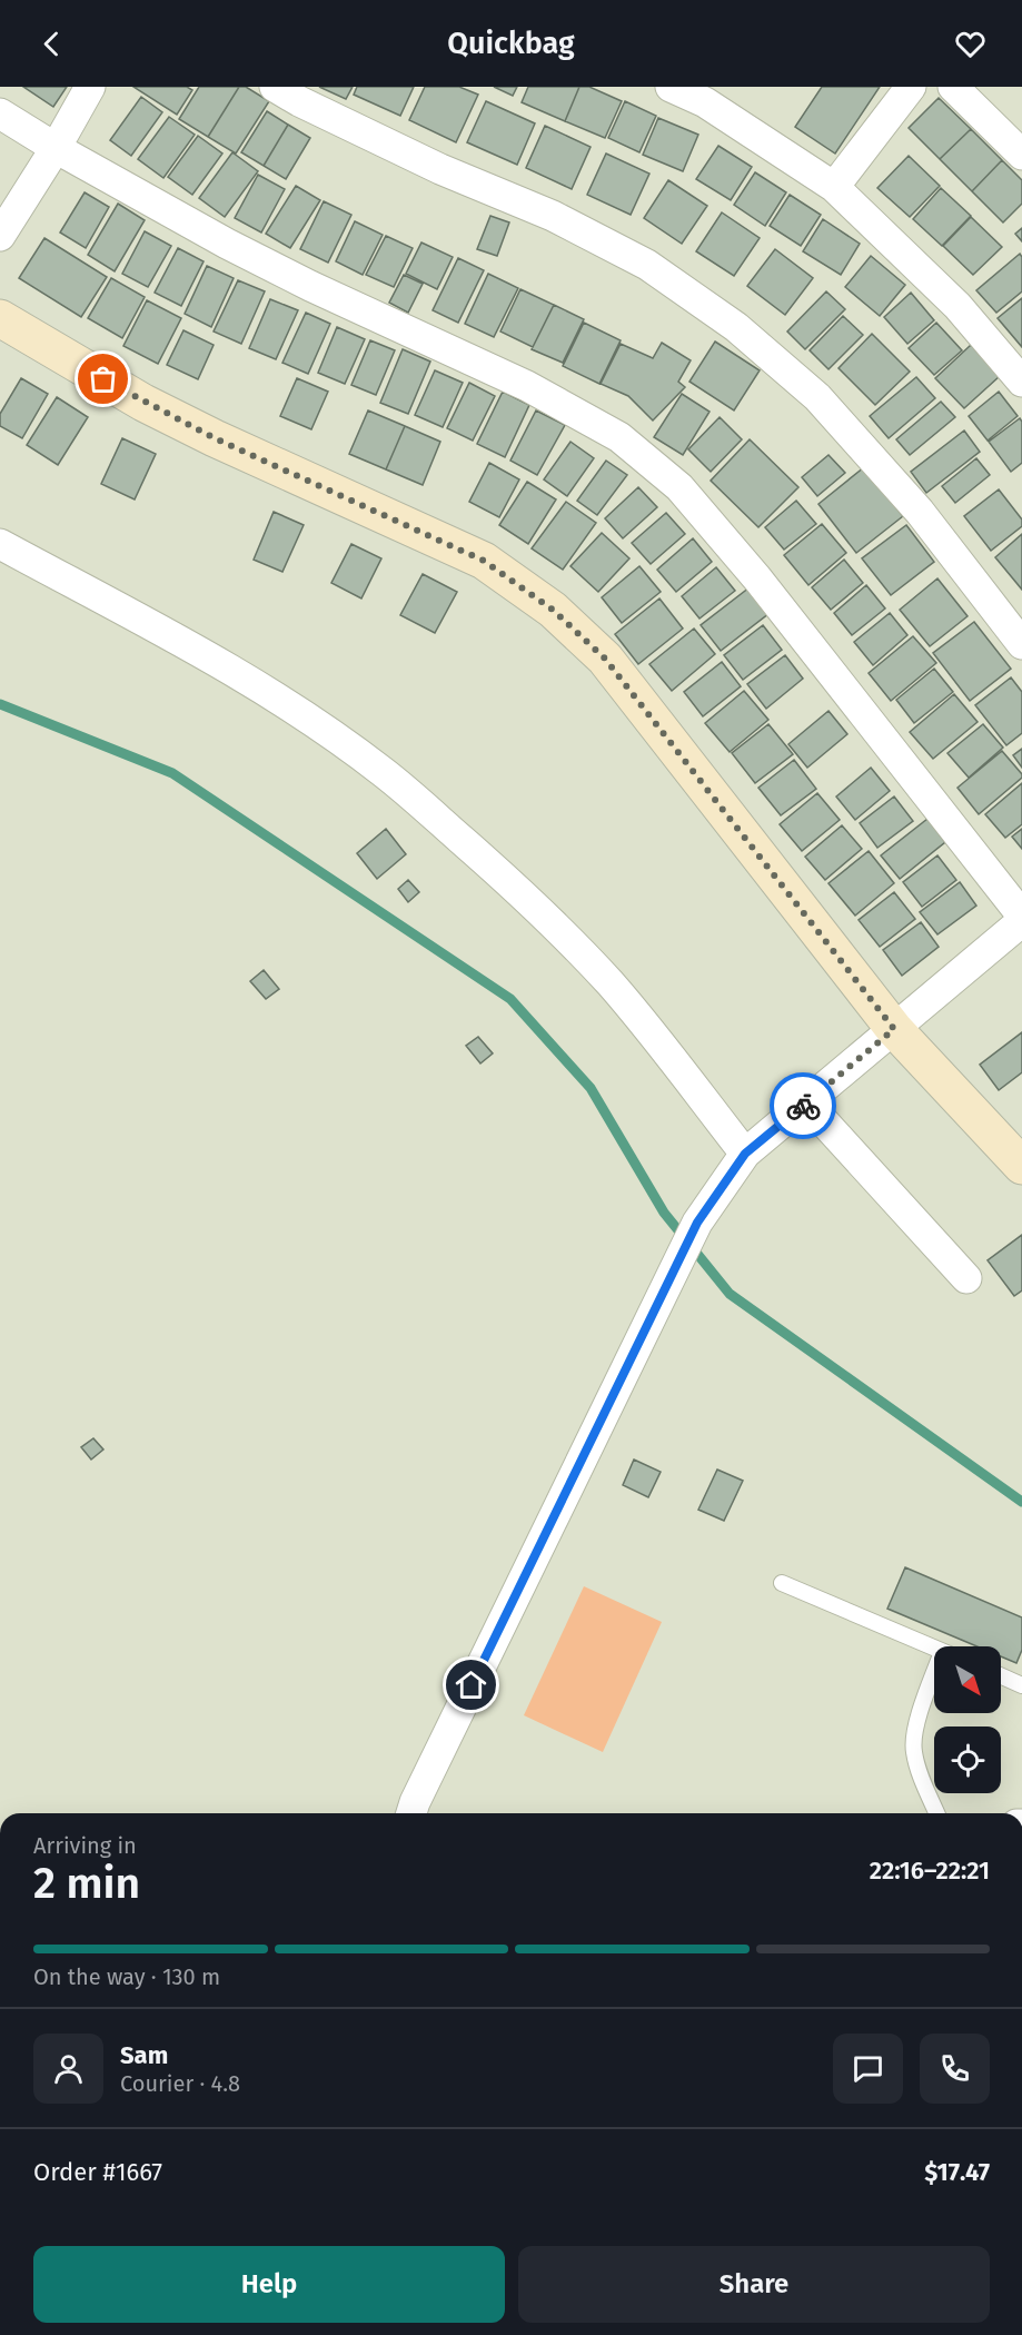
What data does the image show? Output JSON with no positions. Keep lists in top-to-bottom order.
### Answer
{
  "north": "bottom right",
  "page": {
    "header": "Quickbag",
    "heading": ["2 min", "Arriving in", "22:16–22:21"],
    "panel": [
      "Sam",
      "Courier · 4.8",
      "Order #1667",
      "$17.47"
    ],
    "bar": "On the way · 130 m",
    "buttons": ["Help", "Share"]
  }
}
